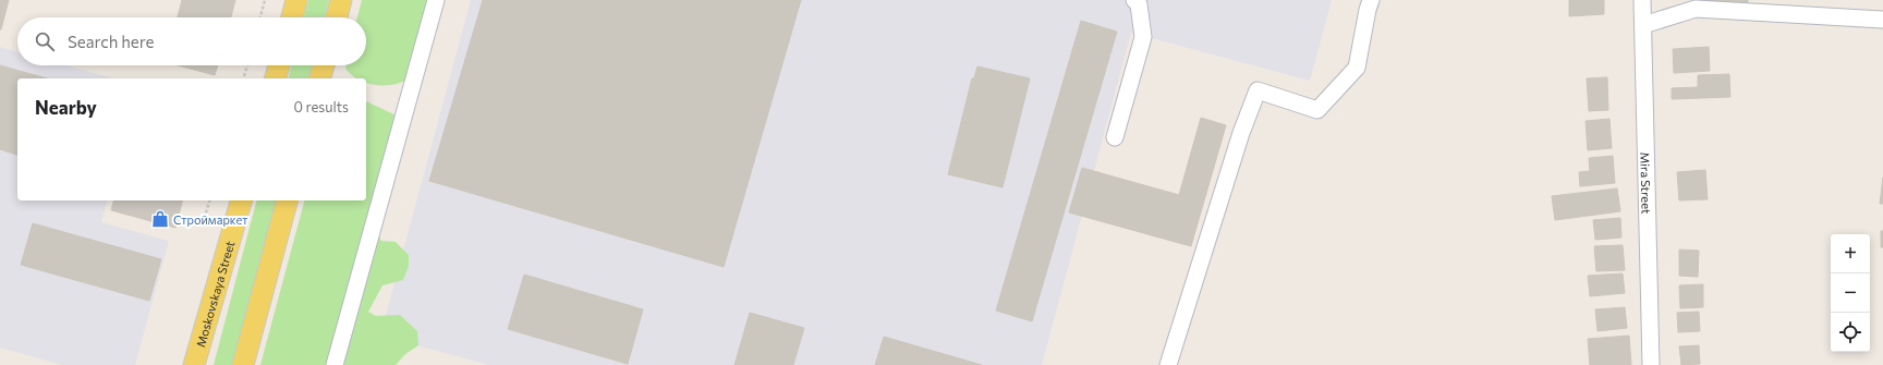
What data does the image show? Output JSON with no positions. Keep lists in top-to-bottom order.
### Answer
{
  "streets": {
    "main road": ["Moskovskaya Street"],
    "street": ["Mira Street"]
  },
  "places": {
    "shop": ["Строймаркет"]
  },
  "page": {
    "search": "Search here",
    "heading": ["Nearby", "0 results"],
    "map_buttons": ["+", "−"]
  }
}
